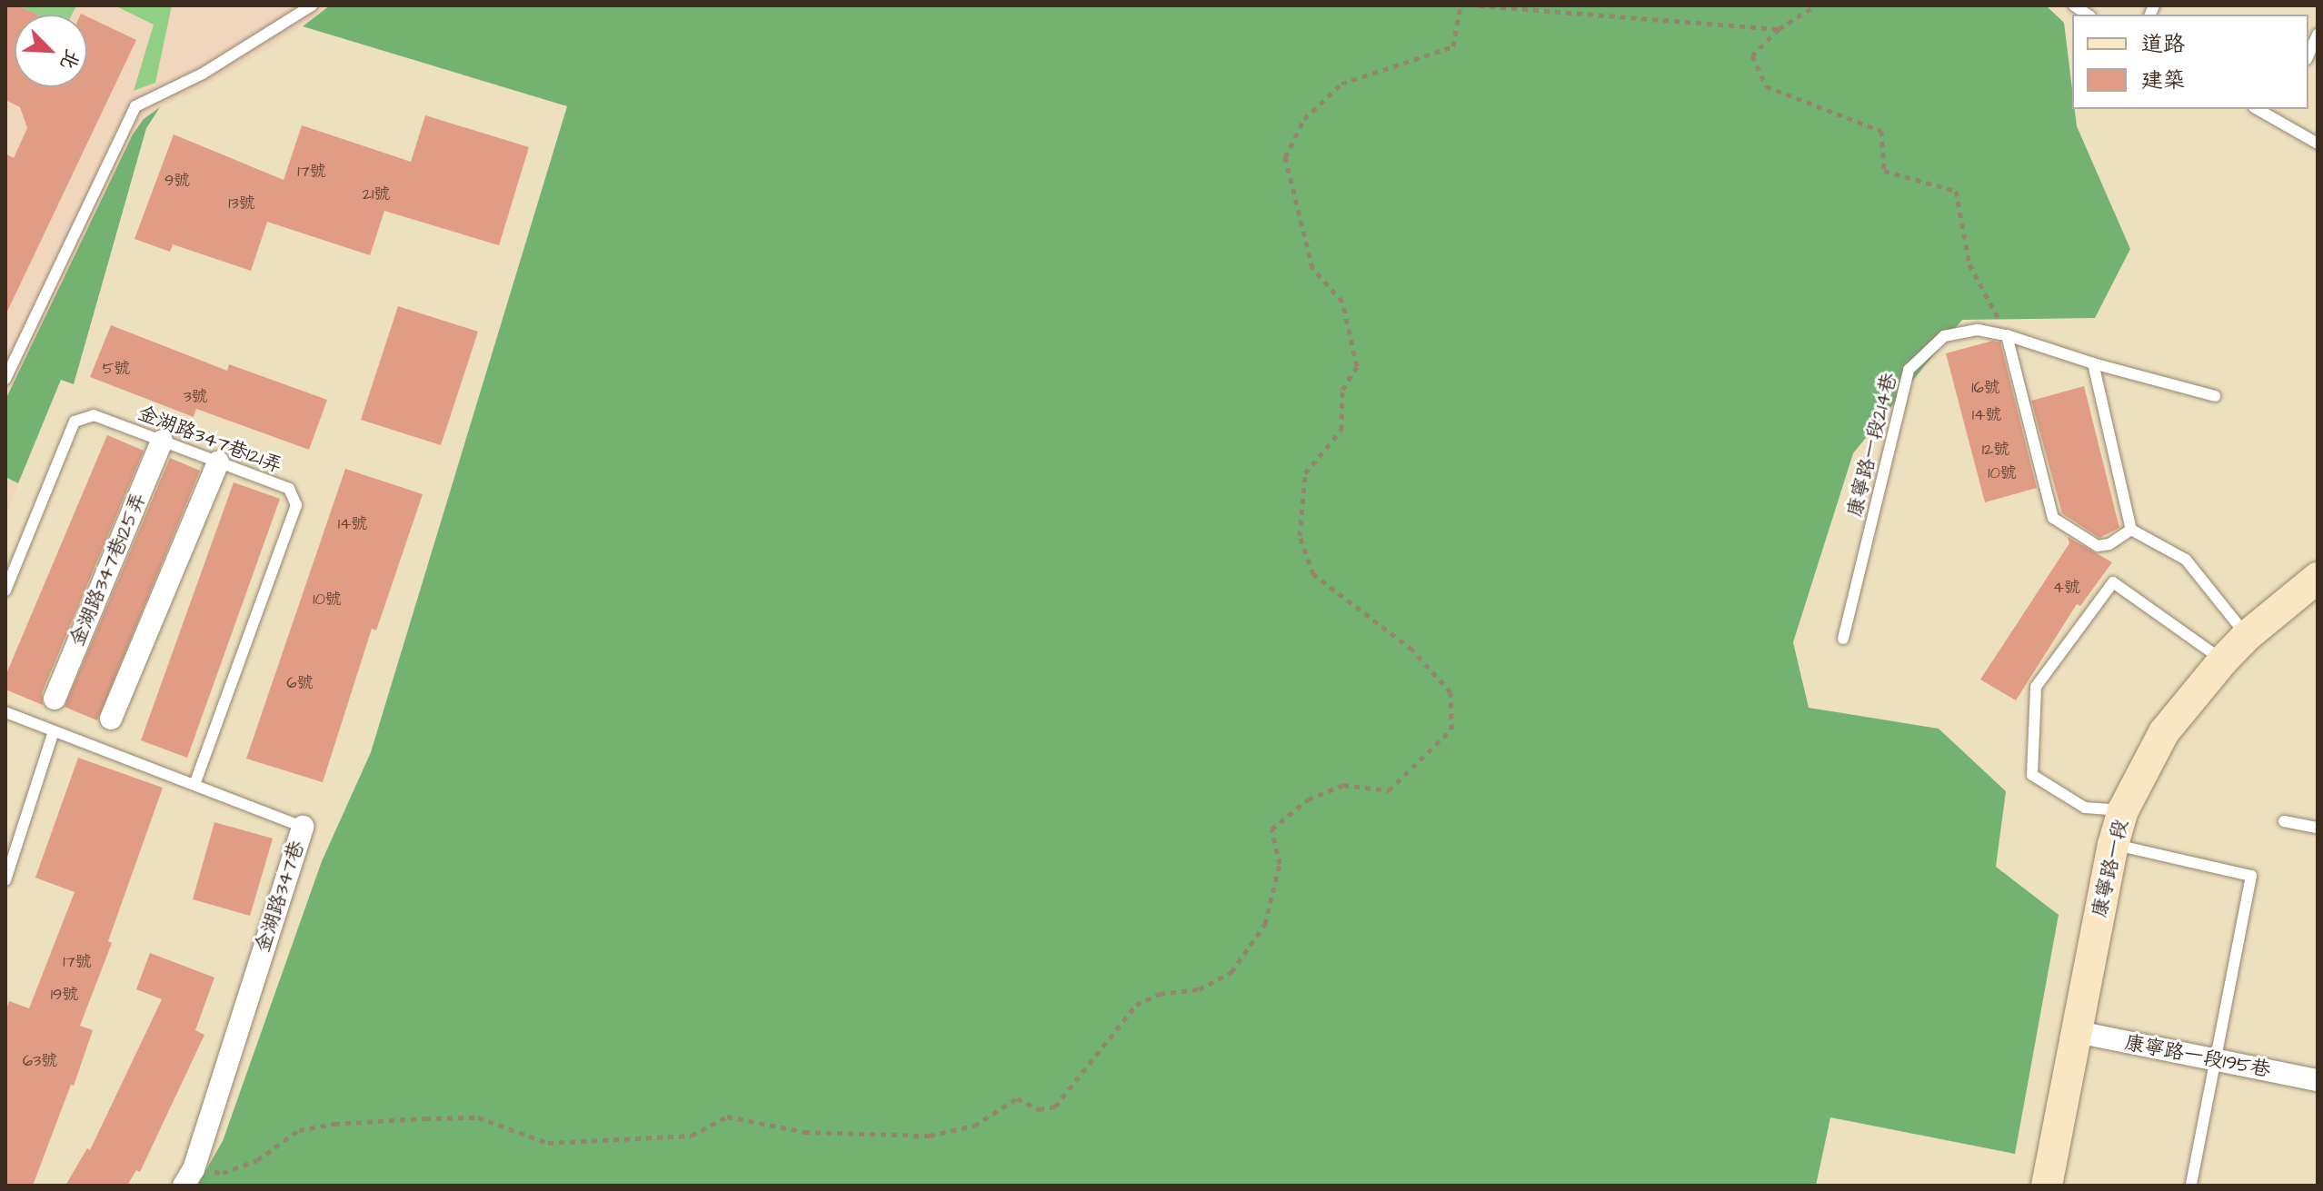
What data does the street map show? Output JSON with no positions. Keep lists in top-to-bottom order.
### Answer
{
  "streets": {
    "street": [
      "金湖路347巷125弄",
      "康寧路一段",
      "金湖路347巷",
      "康寧路一段195巷"
    ],
    "lane": ["金湖路347巷121弄", "康寧路一段214巷"]
  },
  "crossings": [
    ["金湖路347巷121弄", "金湖路347巷125弄"],
    ["金湖路347巷121弄", "金湖路347巷"],
    ["康寧路一段", "康寧路一段195巷"]
  ],
  "house_numbers": [
    "17號",
    "9號",
    "21號",
    "13號",
    "5號",
    "16號",
    "3號",
    "14號",
    "12號",
    "10號",
    "14號",
    "4號",
    "10號",
    "6號",
    "17號",
    "19號",
    "63號"
  ],
  "legend": ["道路", "建築"],
  "north": "bottom right"
}
